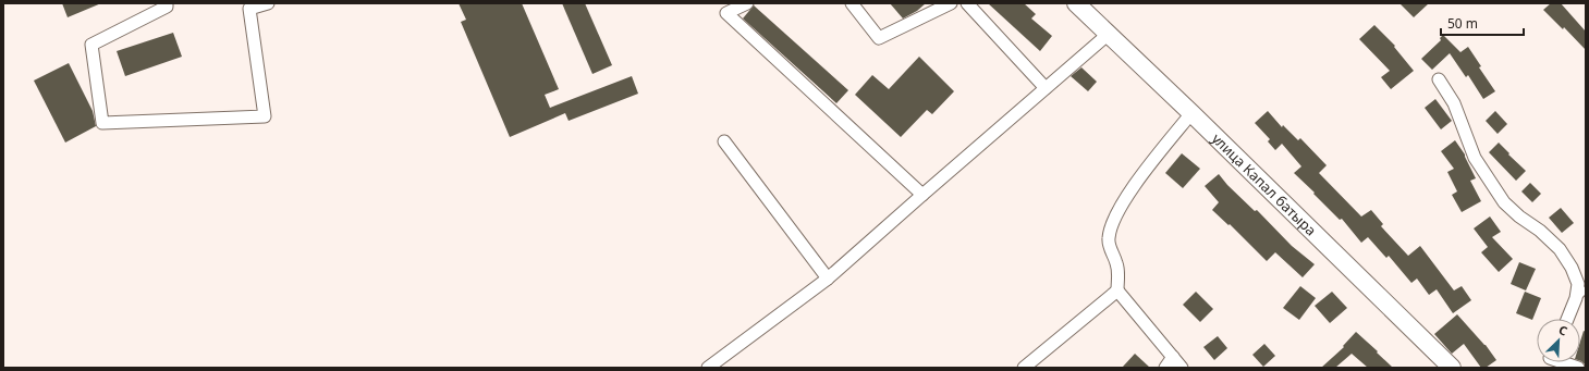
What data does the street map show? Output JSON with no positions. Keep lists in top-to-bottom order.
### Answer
{
  "streets": {
    "main road": ["улица Капал батыра"]
  },
  "scale_bar": "50 m",
  "north": "top right"
}
